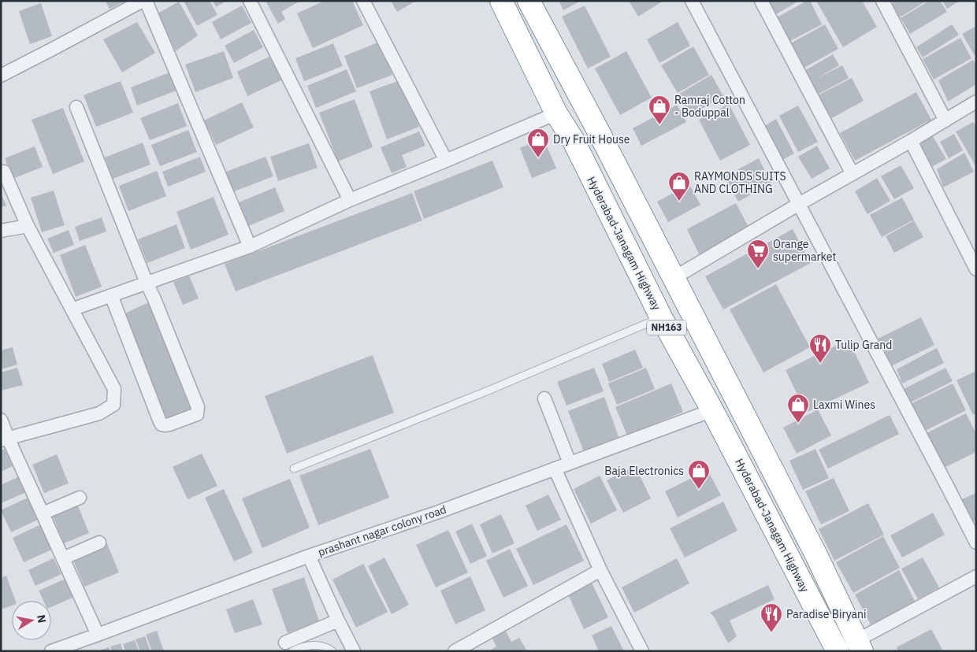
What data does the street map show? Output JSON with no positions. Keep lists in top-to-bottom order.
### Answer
{
  "streets": {
    "highway": ["Hyderabad-Janagam Highway", "NH163"],
    "street": ["prashant nagar colony road"]
  },
  "crossings": [
    ["Hyderabad-Janagam Highway", "prashant nagar colony road"]
  ],
  "places": {
    "shop": [
      "Ramraj Cotton - Boduppal",
      "Dry Fruit House",
      "RAYMONDS SUITS AND CLOTHING",
      "Laxmi Wines",
      "Baja Electronics"
    ],
    "supermarket": ["Orange supermarket"],
    "restaurant": ["Tulip Grand", "Paradise Biryani"]
  },
  "north": "right"
}
